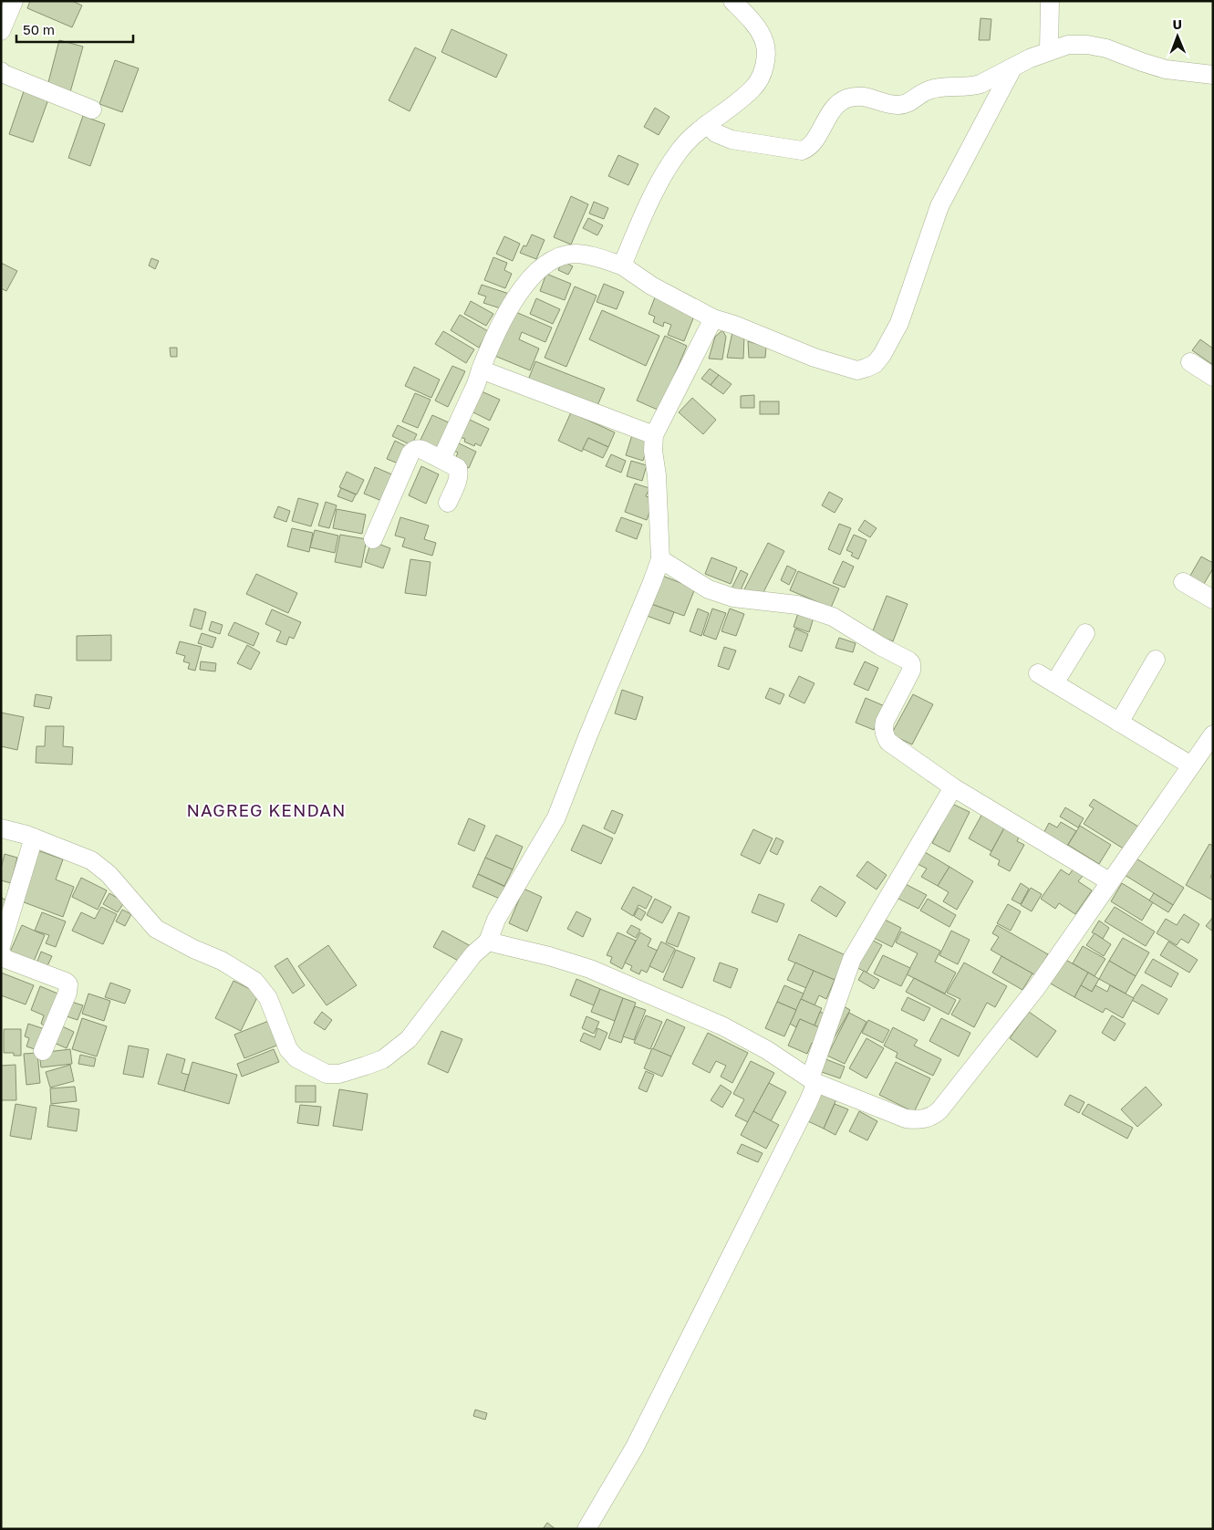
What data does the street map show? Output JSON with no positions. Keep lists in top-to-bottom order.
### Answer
{
  "districts": ["NAGREG KENDAN"],
  "scale_bar": "50 m",
  "north": "top"
}
